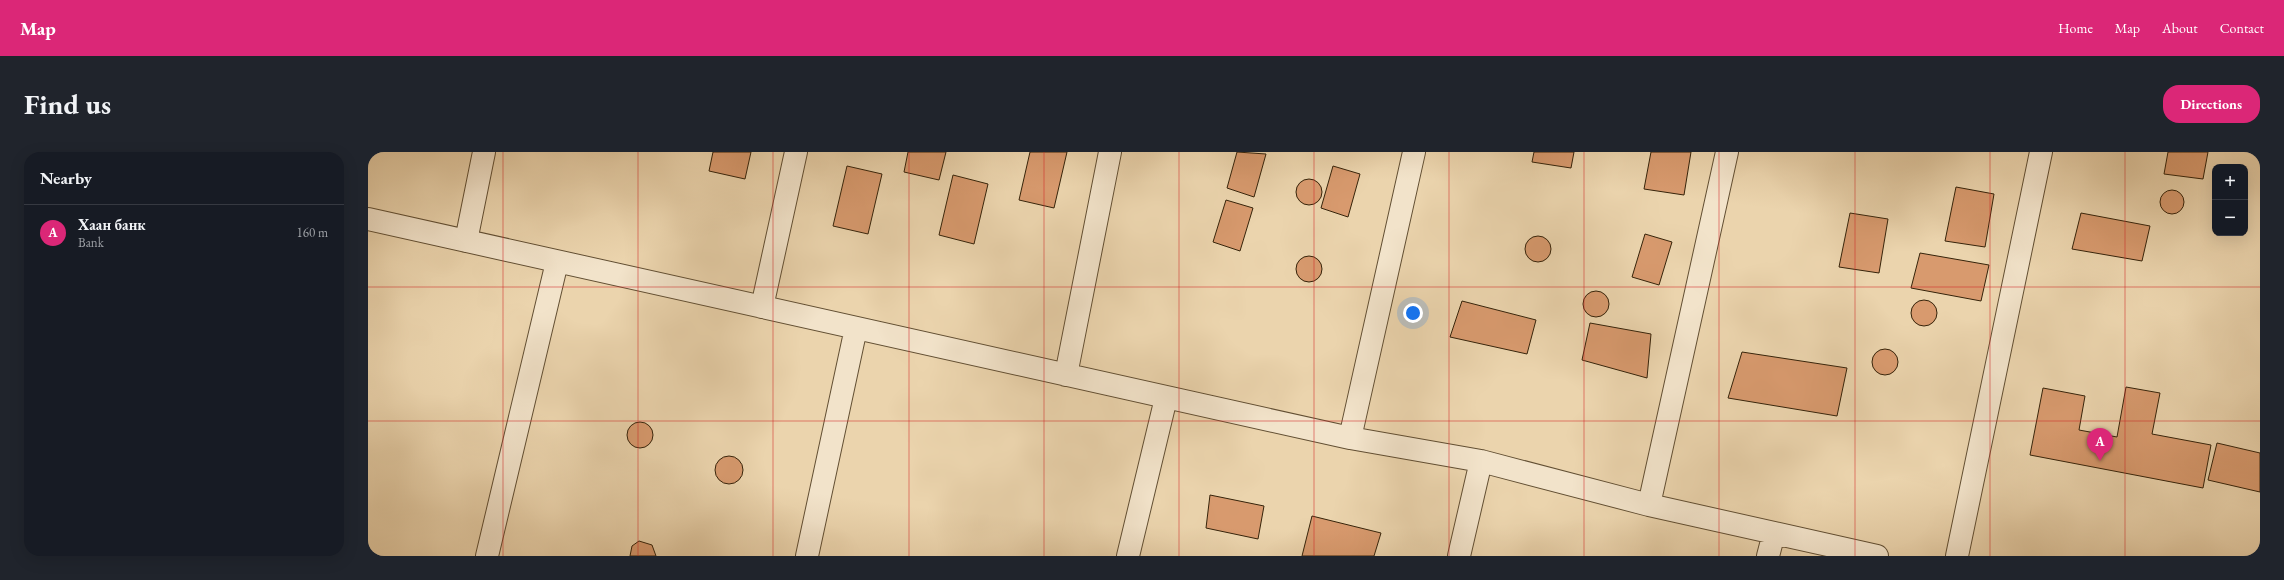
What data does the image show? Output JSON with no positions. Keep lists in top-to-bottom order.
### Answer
{
  "page": {
    "header": "Map",
    "nav": [
      "Home",
      "Map",
      "About",
      "Contact"
    ],
    "buttons": "Directions",
    "title": "Find us",
    "heading": "Nearby",
    "map_buttons": ["+", "−"],
    "list": [
      {
        "mark": "A",
        "name": "Хаан банк",
        "note": "Bank",
        "value": "160 m"
      }
    ],
    "pins": "A"
  }
}
